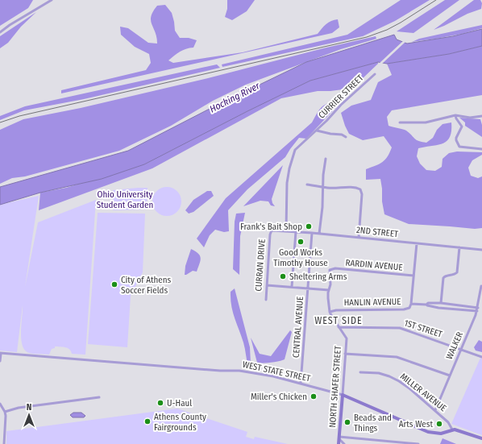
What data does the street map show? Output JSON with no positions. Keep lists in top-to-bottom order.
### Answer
{
  "streets": {
    "street": [
      "CURRIER STREET",
      "2ND STREET",
      "CURRAN DRIVE",
      "RARDIN AVENUE",
      "HANLIN AVENUE",
      "CENTRAL AVENUE",
      "1ST STREET",
      "WALKER",
      "WEST STATE STREET",
      "NORTH SHAFER STREET",
      "MILLER AVENUE"
    ]
  },
  "crossings": [
    ["CURRIER STREET", "2ND STREET"],
    ["2ND STREET", "CURRAN DRIVE"],
    ["2ND STREET", "CENTRAL AVENUE"],
    ["RARDIN AVENUE", "NORTH SHAFER STREET"],
    ["HANLIN AVENUE", "NORTH SHAFER STREET"],
    ["CENTRAL AVENUE", "WEST STATE STREET"],
    ["1ST STREET", "WALKER"],
    ["1ST STREET", "NORTH SHAFER STREET"],
    ["WALKER", "MILLER AVENUE"],
    ["WEST STATE STREET", "NORTH SHAFER STREET"],
    ["WEST STATE STREET", "MILLER AVENUE"]
  ],
  "districts": ["WEST SIDE"],
  "water": ["Hocking River"],
  "parks": ["Ohio University Student Garden"],
  "places": [
    "Frank's Bait Shop",
    "Good Works Timothy House",
    "Sheltering Arms",
    "City of Athens Soccer Fields",
    "Miller's Chicken",
    "U-Haul",
    "Athens County Fairgrounds",
    "Beads and Things",
    "Arts West"
  ],
  "north": "top"
}
